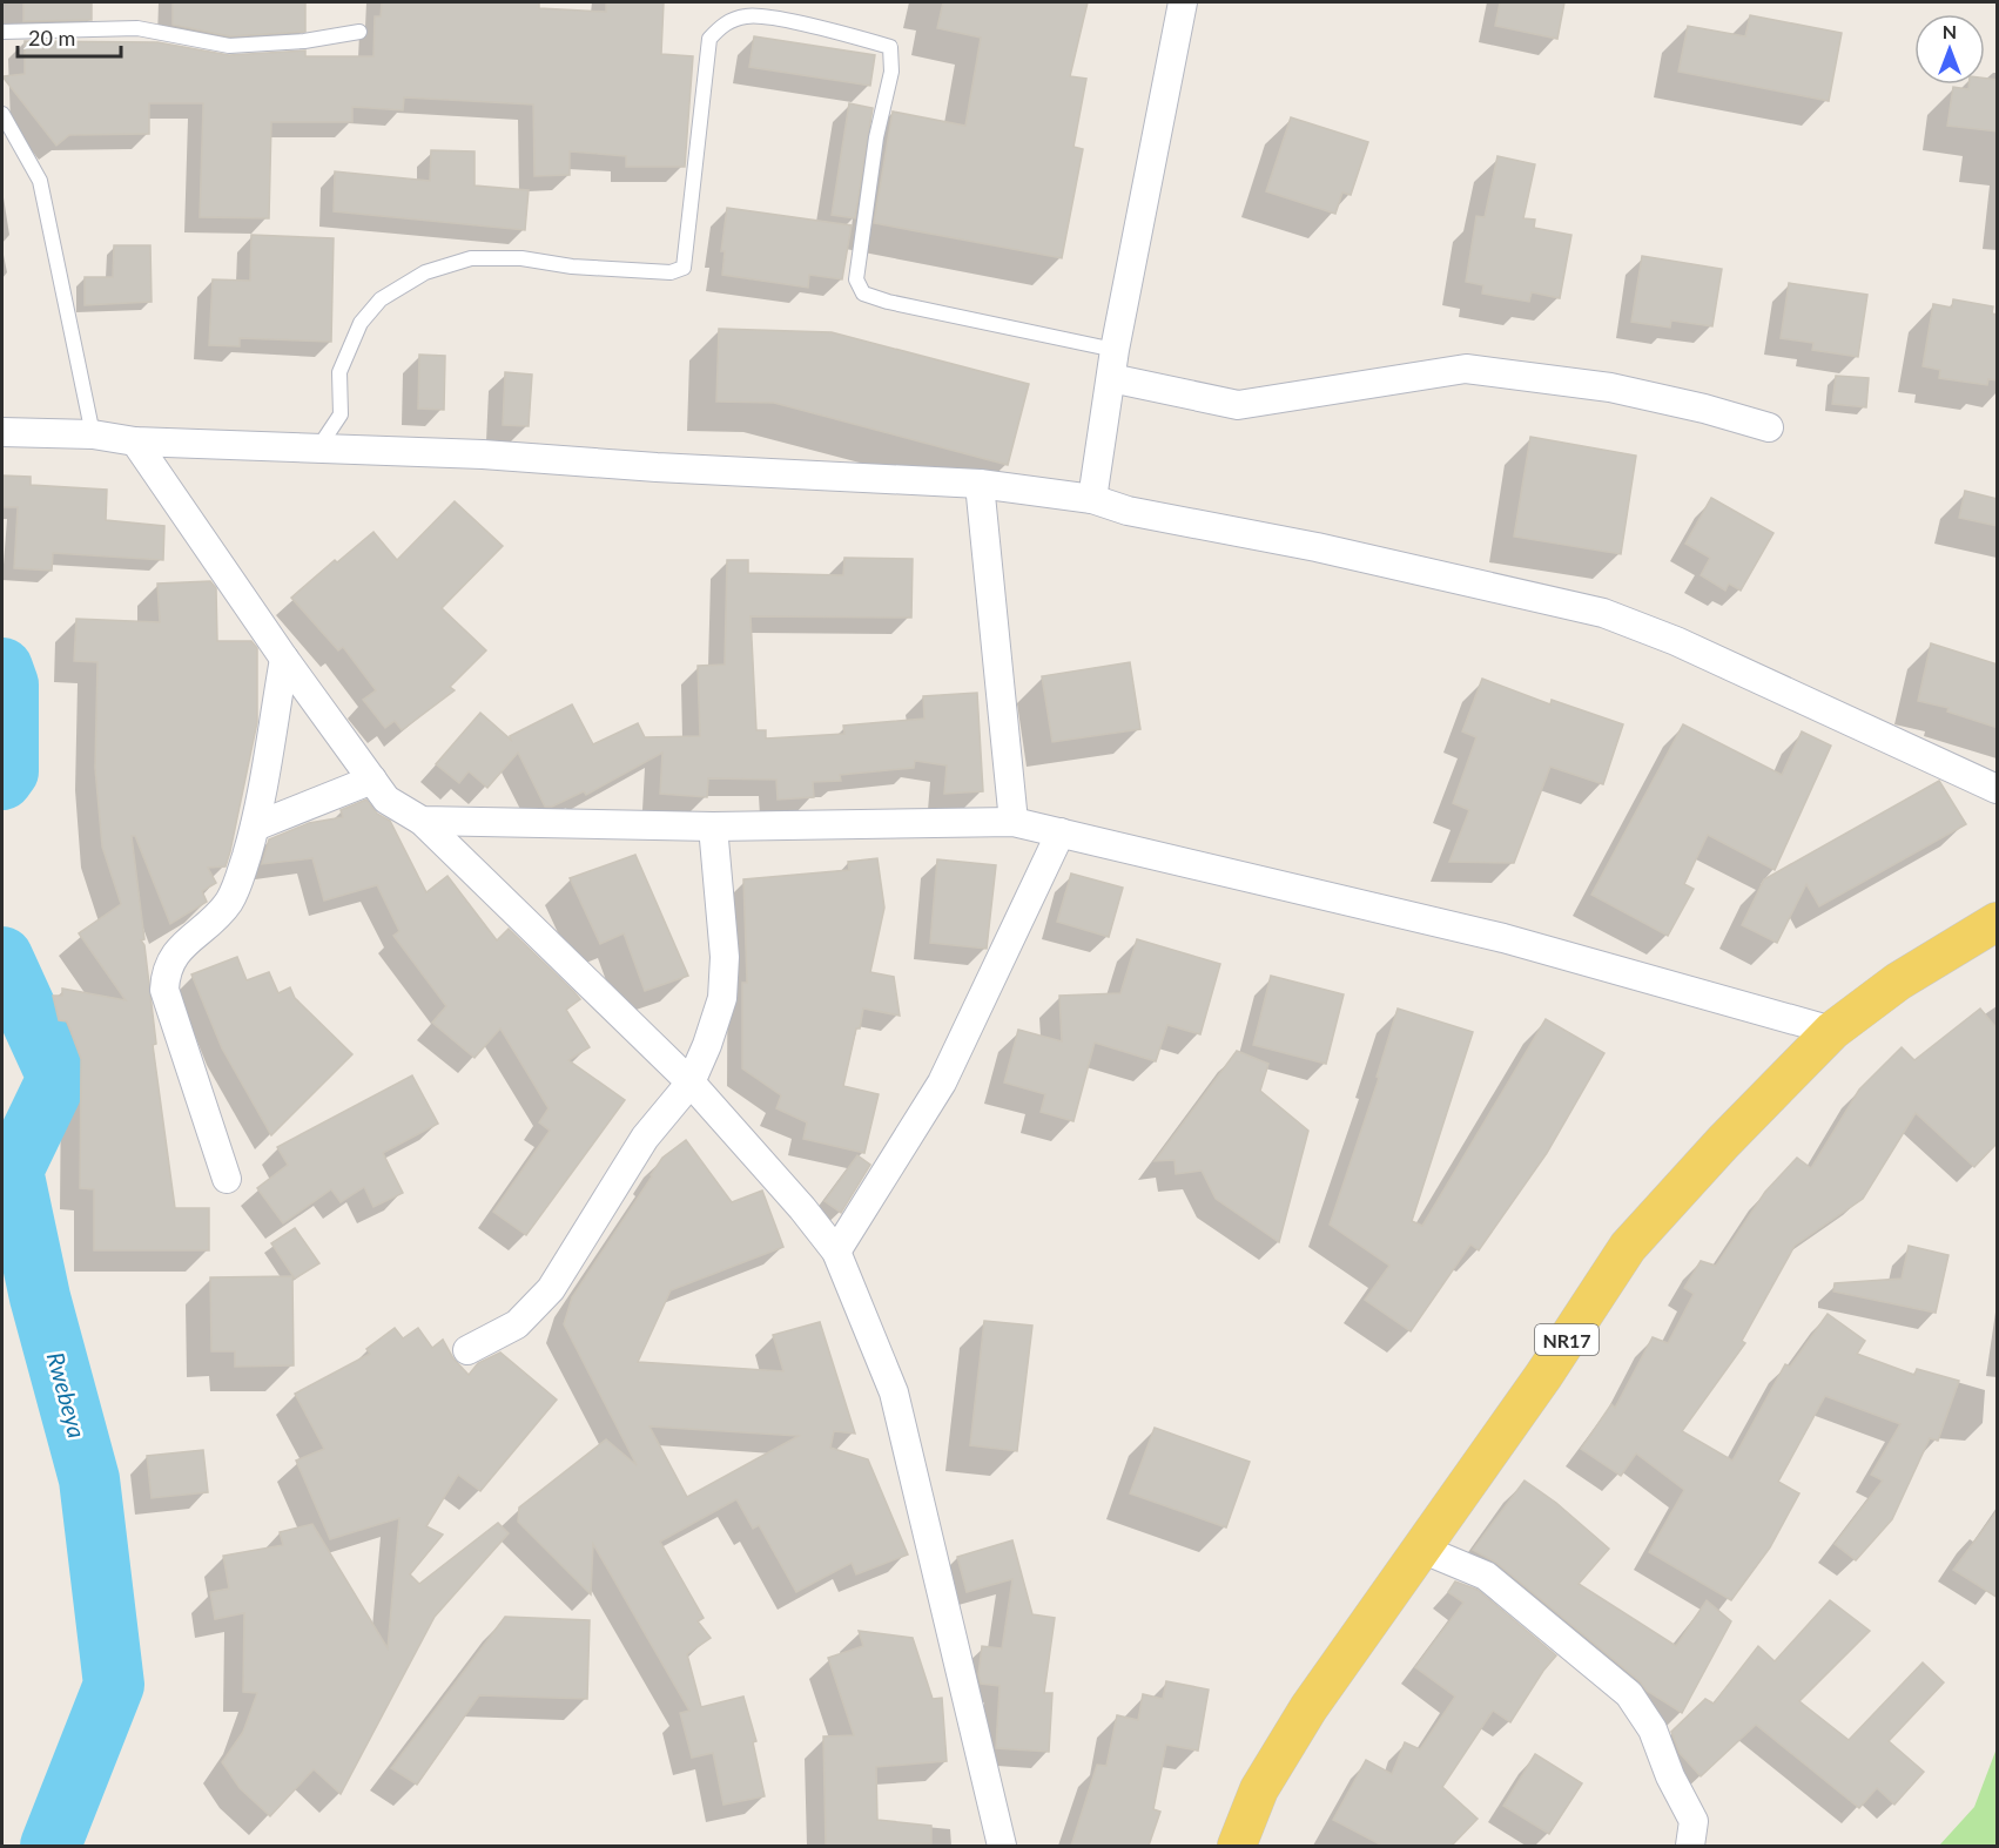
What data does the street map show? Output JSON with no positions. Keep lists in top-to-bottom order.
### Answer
{
  "streets": {
    "main road": ["NR17"]
  },
  "water": ["Rwebeya"],
  "scale_bar": "20 m",
  "north": "top"
}
